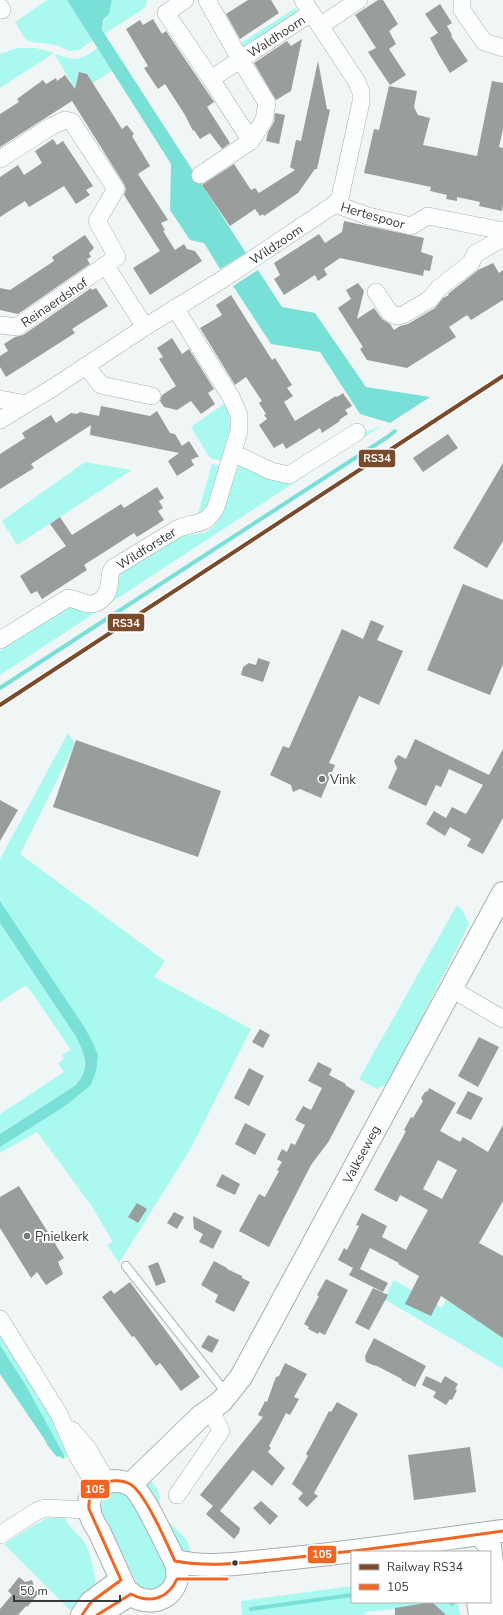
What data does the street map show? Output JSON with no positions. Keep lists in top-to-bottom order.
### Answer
{
  "streets": {
    "main road": ["Valkseweg"],
    "street": [
      "Waldhoorn",
      "Hertespoor",
      "Wildzoom",
      "Reinaerdshof",
      "Wildforster"
    ]
  },
  "crossings": [
    ["Hertespoor", "Wildzoom"],
    ["Wildzoom", "Wildforster"]
  ],
  "places": ["Vink", "Pnielkerk"],
  "lines": ["rail line RS34", "transit line 105"],
  "legend": ["Railway RS34", "105"],
  "scale_bar": "50 m"
}
